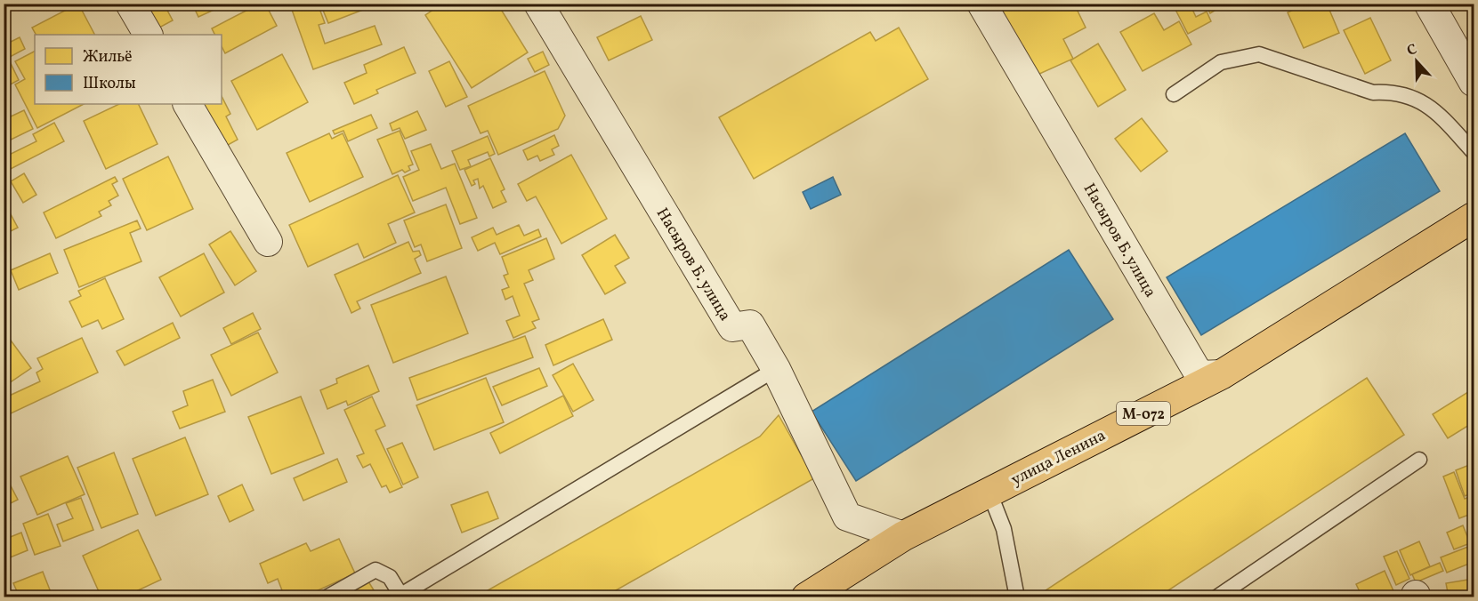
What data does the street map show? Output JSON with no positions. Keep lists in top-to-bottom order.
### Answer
{
  "streets": {
    "main road": ["М-072", "улица Ленина"],
    "street": ["Насыров Б. улица"]
  },
  "crossings": [
    ["Насыров Б. улица", "улица Ленина"]
  ],
  "legend": ["Жильё", "Школы"],
  "north": "top"
}
